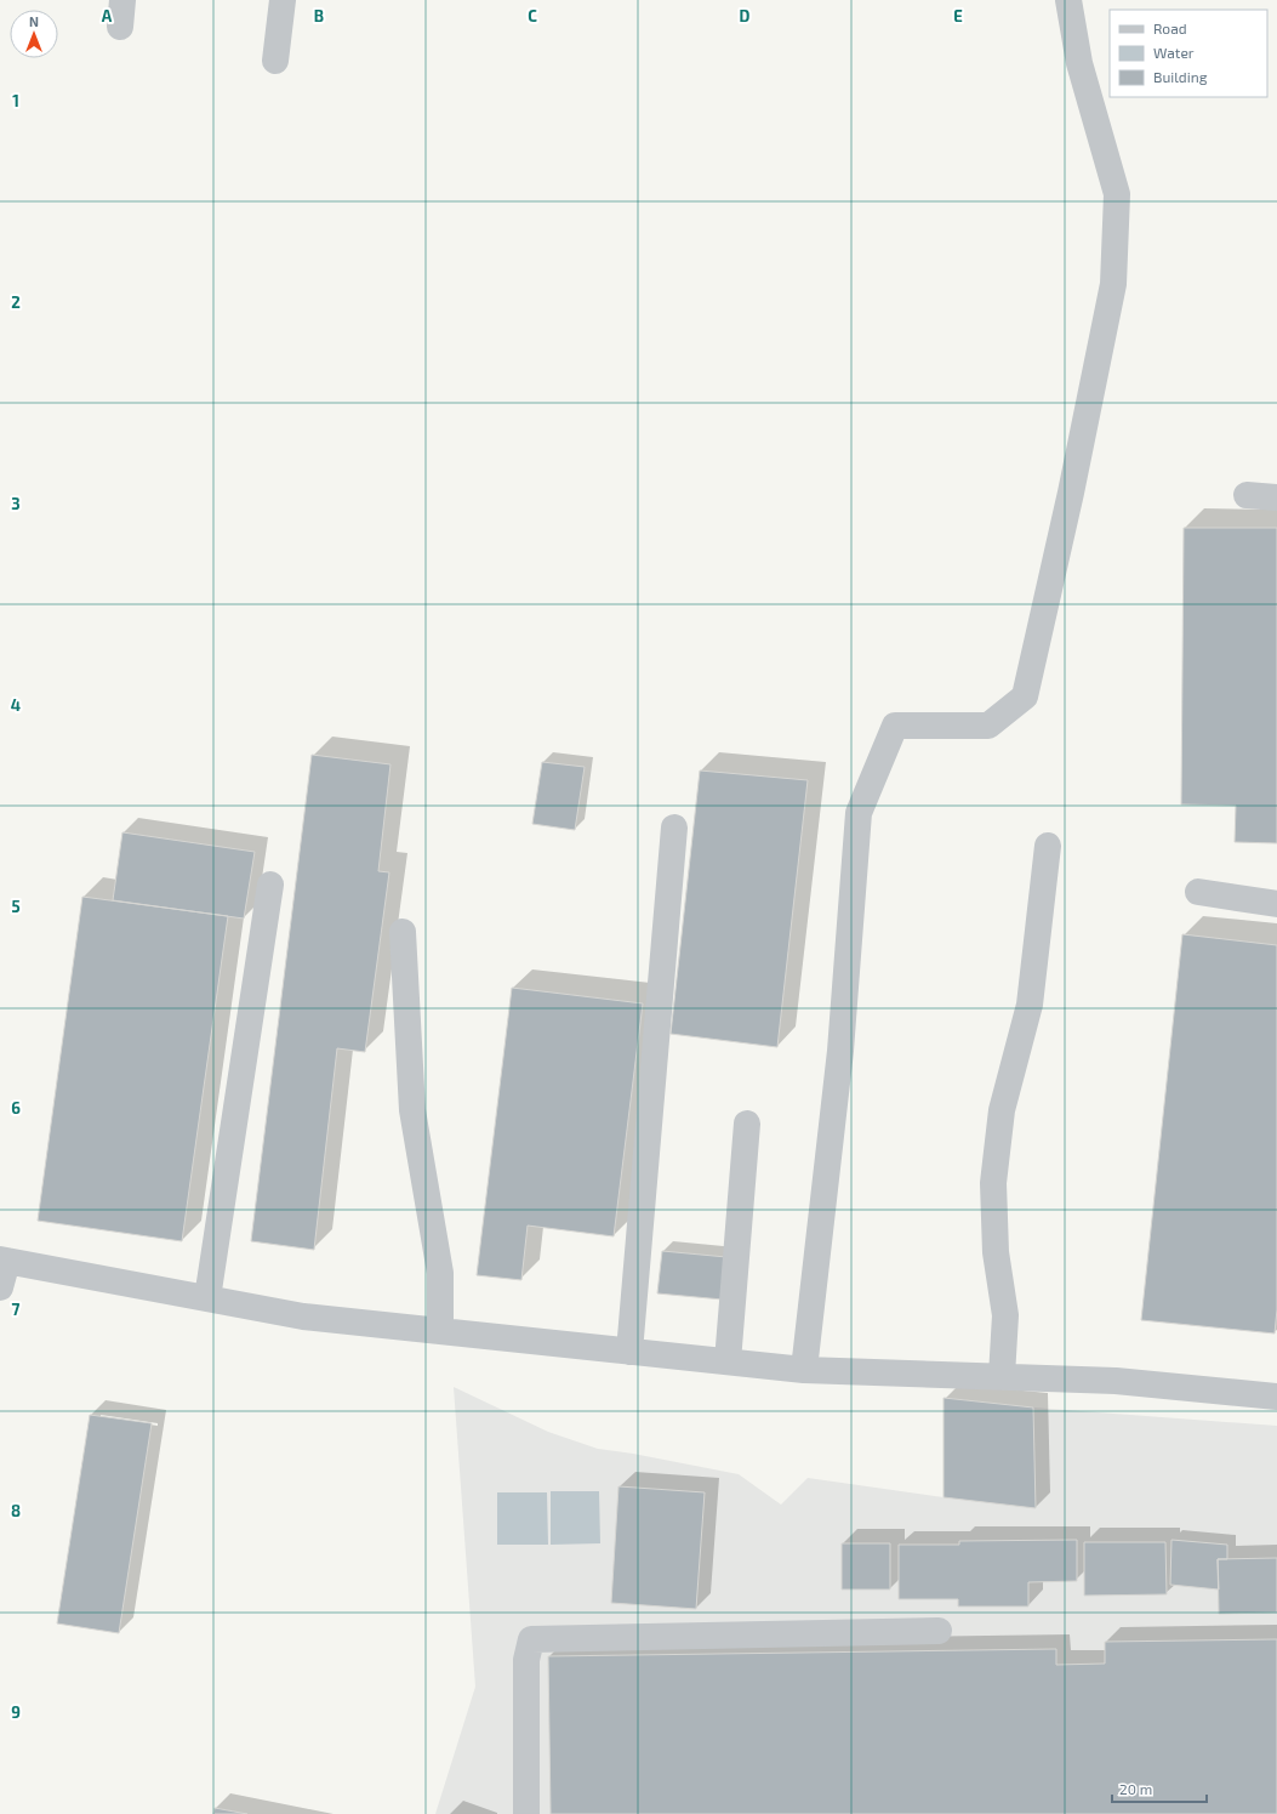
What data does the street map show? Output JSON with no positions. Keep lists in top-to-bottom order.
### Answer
{
  "legend": ["Road", "Water", "Building"],
  "scale_bar": "20 m",
  "north": "top",
  "grid": {
    "columns": [
      "A",
      "B",
      "C",
      "D",
      "E"
    ],
    "rows": [
      "1",
      "2",
      "3",
      "4",
      "5",
      "6",
      "7",
      "8",
      "9"
    ]
  }
}
